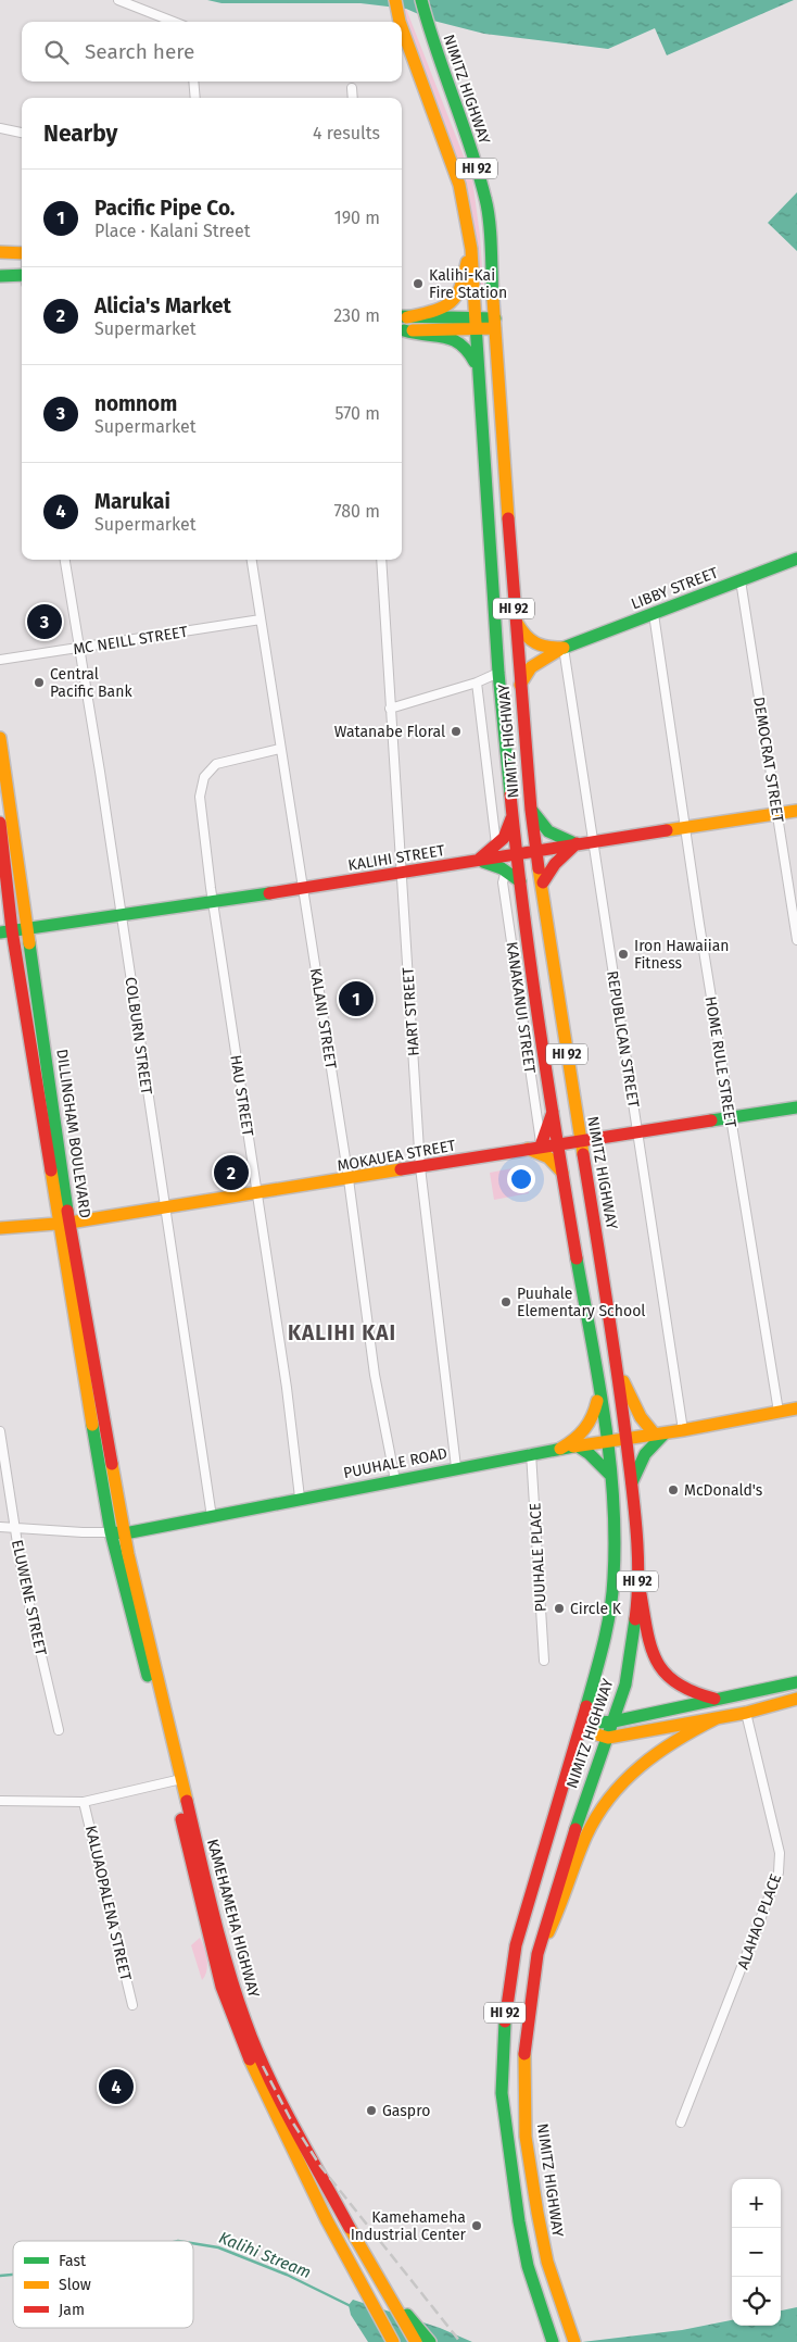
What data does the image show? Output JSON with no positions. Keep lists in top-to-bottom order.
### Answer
{
  "streets": {
    "main road": [
      "NIMITZ HIGHWAY",
      "HI 92",
      "LIBBY STREET",
      "KALIHI STREET",
      "DILLINGHAM BOULEVARD",
      "MOKAUEA STREET",
      "PUUHALE ROAD",
      "KAMEHAMEHA HIGHWAY"
    ],
    "street": [
      "MC NEILL STREET",
      "DEMOCRAT STREET",
      "KANAKANUI STREET",
      "HART STREET",
      "KALANI STREET",
      "COLBURN STREET",
      "REPUBLICAN STREET",
      "HOME RULE STREET",
      "HAU STREET",
      "PUUHALE PLACE",
      "ELUWENE STREET",
      "KALUAOPALENA STREET",
      "ALAHAO PLACE"
    ]
  },
  "crossings": [
    ["NIMITZ HIGHWAY", "KALIHI STREET"],
    ["NIMITZ HIGHWAY", "MOKAUEA STREET"],
    ["NIMITZ HIGHWAY", "PUUHALE ROAD"],
    ["LIBBY STREET", "DEMOCRAT STREET"],
    ["LIBBY STREET", "REPUBLICAN STREET"],
    ["LIBBY STREET", "HOME RULE STREET"],
    ["MC NEILL STREET", "KALANI STREET"],
    ["MC NEILL STREET", "COLBURN STREET"],
    ["DEMOCRAT STREET", "KALIHI STREET"],
    ["KALIHI STREET", "HART STREET"],
    ["KALIHI STREET", "KALANI STREET"],
    ["KALIHI STREET", "COLBURN STREET"],
    ["KALIHI STREET", "REPUBLICAN STREET"],
    ["KALIHI STREET", "HOME RULE STREET"],
    ["KALIHI STREET", "HAU STREET"],
    ["KALIHI STREET", "DILLINGHAM BOULEVARD"],
    ["KANAKANUI STREET", "MOKAUEA STREET"],
    ["HART STREET", "MOKAUEA STREET"],
    ["HART STREET", "PUUHALE ROAD"],
    ["KALANI STREET", "HAU STREET"],
    ["KALANI STREET", "MOKAUEA STREET"],
    ["KALANI STREET", "PUUHALE ROAD"],
    ["COLBURN STREET", "MOKAUEA STREET"],
    ["COLBURN STREET", "PUUHALE ROAD"],
    ["REPUBLICAN STREET", "MOKAUEA STREET"],
    ["REPUBLICAN STREET", "PUUHALE ROAD"],
    ["HOME RULE STREET", "MOKAUEA STREET"],
    ["HOME RULE STREET", "PUUHALE ROAD"],
    ["HAU STREET", "MOKAUEA STREET"],
    ["HAU STREET", "PUUHALE ROAD"],
    ["DILLINGHAM BOULEVARD", "MOKAUEA STREET"],
    ["DILLINGHAM BOULEVARD", "PUUHALE ROAD"],
    ["DILLINGHAM BOULEVARD", "KAMEHAMEHA HIGHWAY"],
    ["PUUHALE ROAD", "PUUHALE PLACE"],
    ["PUUHALE ROAD", "ELUWENE STREET"],
    ["PUUHALE ROAD", "KAMEHAMEHA HIGHWAY"]
  ],
  "districts": ["KALIHI KAI"],
  "water": ["Kalihi Stream"],
  "places": [
    "Kalihi-Kai Fire Station",
    "Central Pacific Bank",
    "Watanabe Floral",
    "Iron Hawaiian Fitness",
    "Puuhale Elementary School",
    "McDonald's",
    "Circle K",
    "Gaspro",
    "Kamehameha Industrial Center"
  ],
  "legend": ["Fast", "Slow", "Jam"],
  "page": {
    "search": "Search here",
    "heading": ["Nearby", "4 results"],
    "list": [
      {
        "mark": "1",
        "name": "Pacific Pipe Co.",
        "note": "Place · Kalani Street",
        "value": "190 m"
      },
      {
        "mark": "2",
        "name": "Alicia's Market",
        "note": "Supermarket",
        "value": "230 m"
      },
      {
        "mark": "3",
        "name": "nomnom",
        "note": "Supermarket",
        "value": "570 m"
      },
      {
        "mark": "4",
        "name": "Marukai",
        "note": "Supermarket",
        "value": "780 m"
      }
    ],
    "pins": [
      "3",
      "1",
      "2",
      "4"
    ],
    "map_buttons": ["+", "−"]
  }
}
